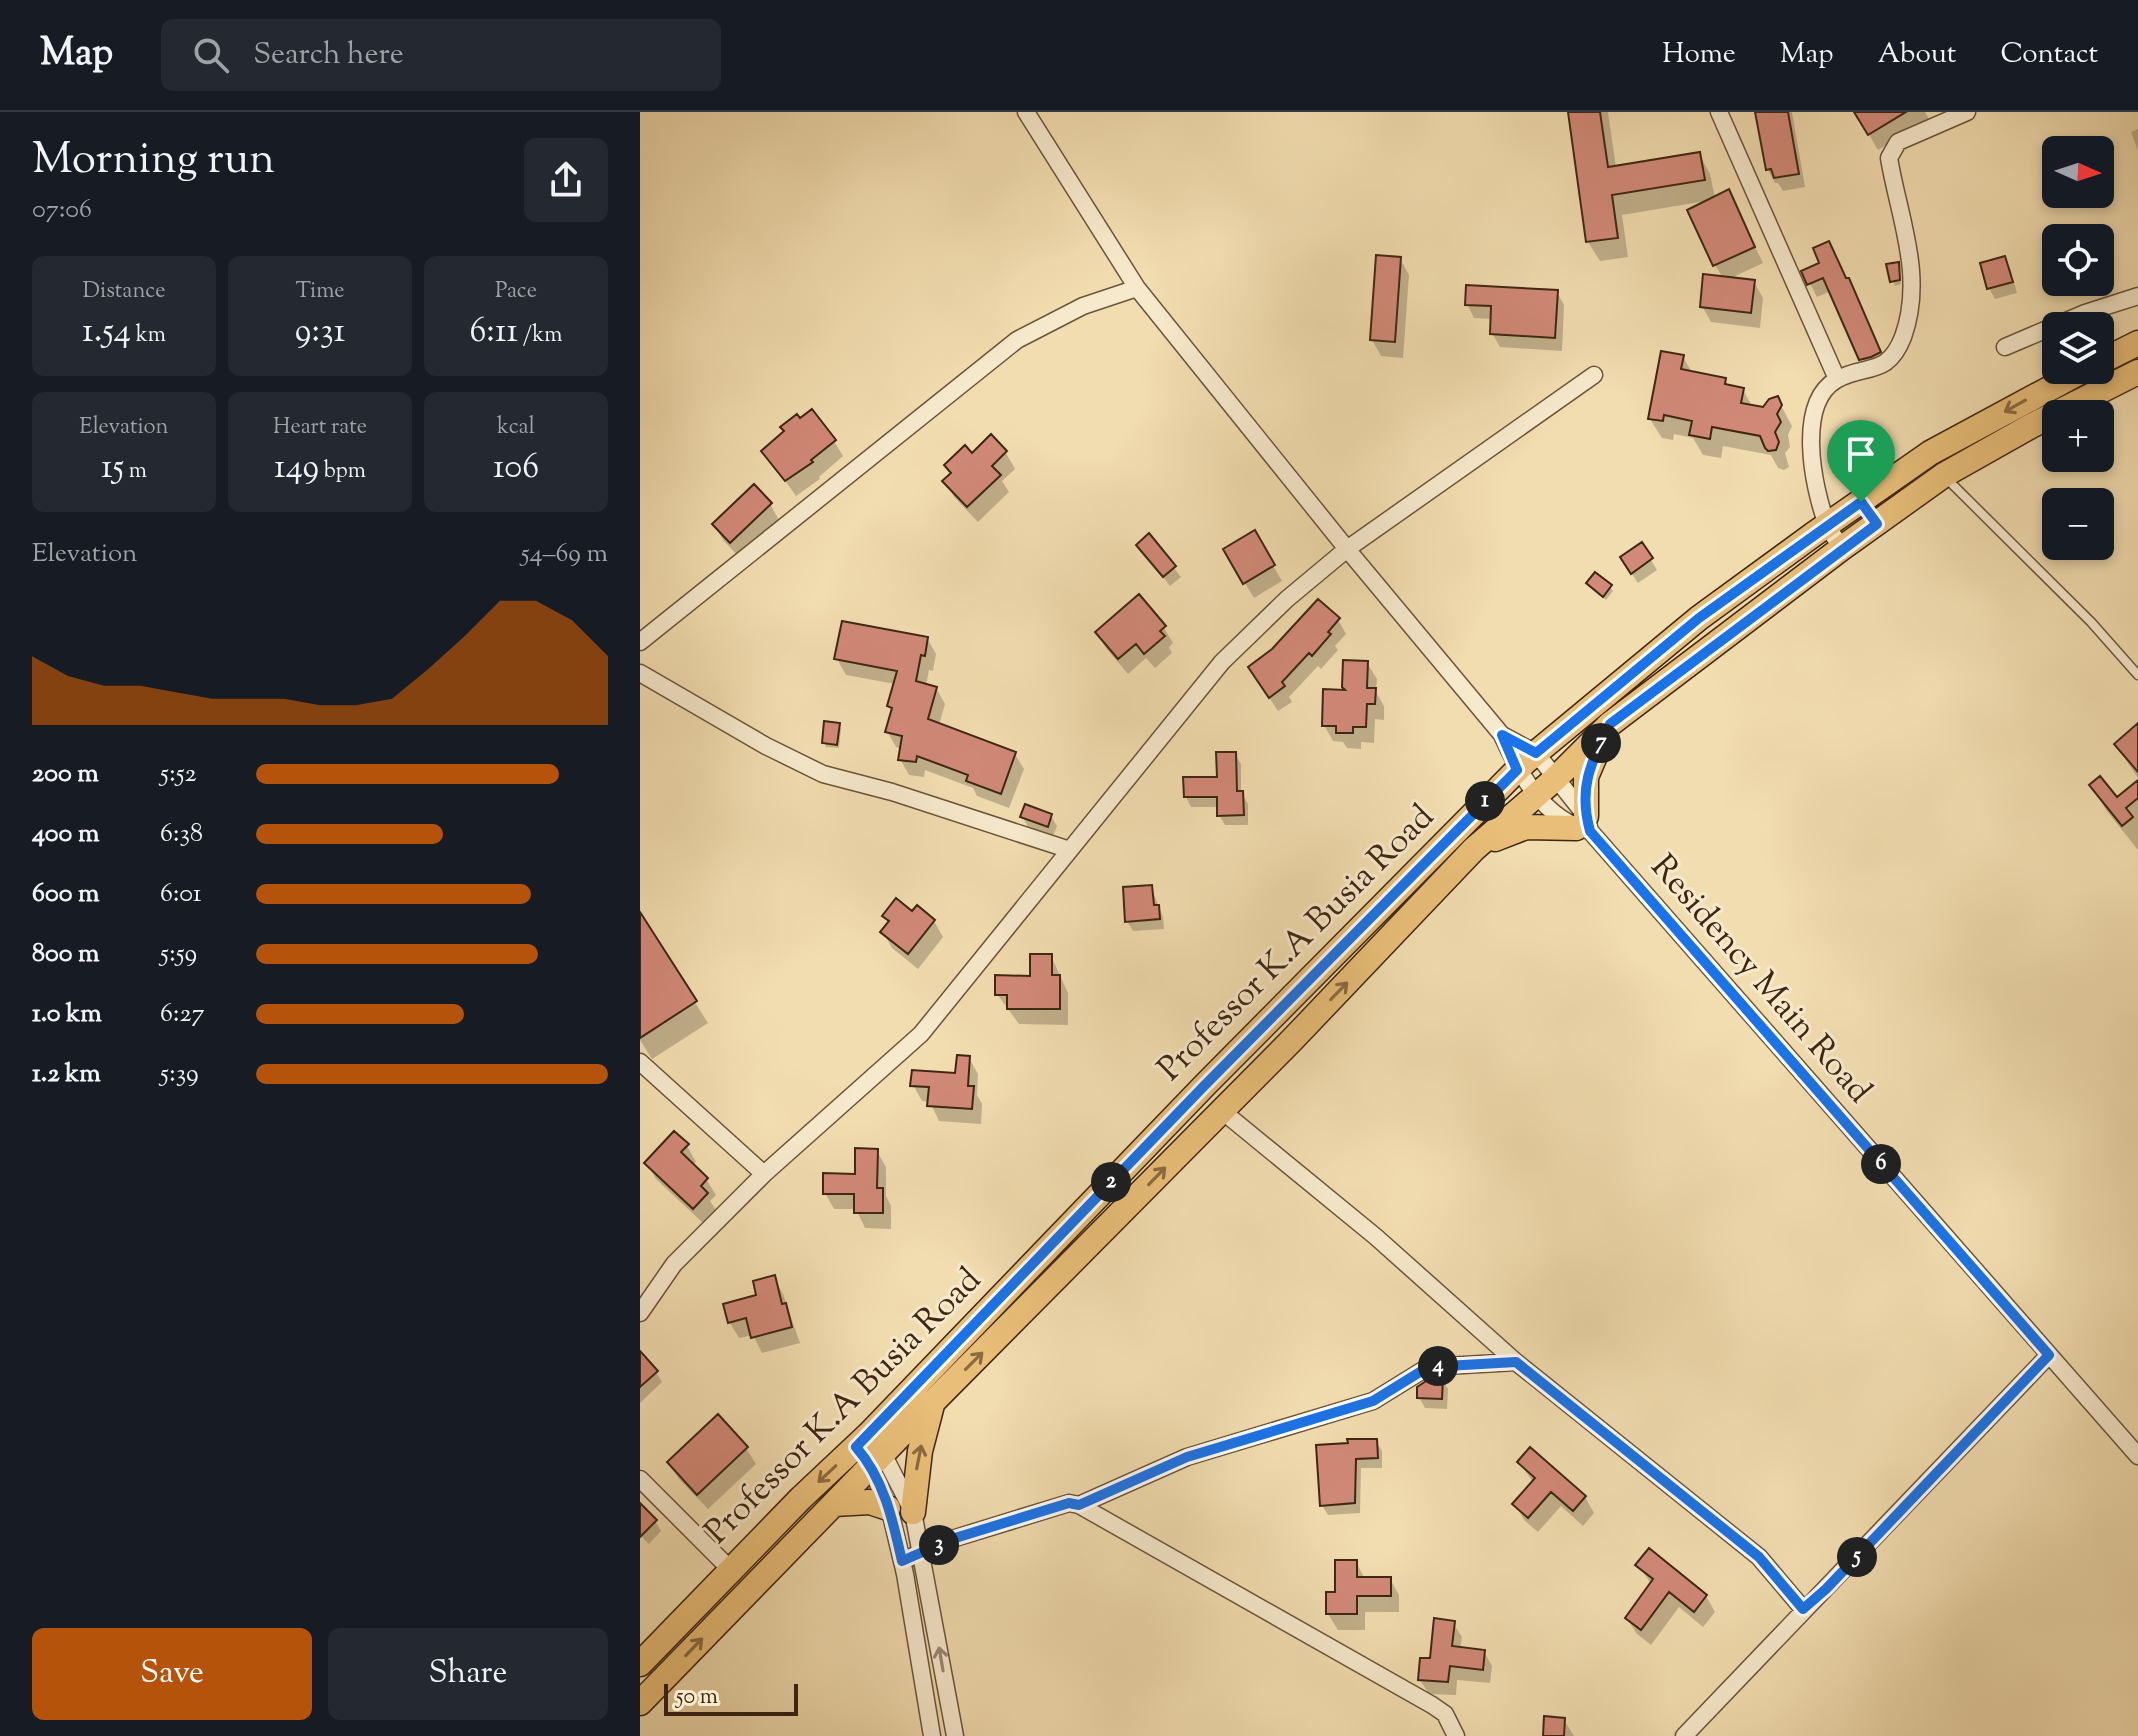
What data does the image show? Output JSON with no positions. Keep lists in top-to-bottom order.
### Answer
{
  "streets": {
    "main road": ["Professor K.A Busia Road"],
    "street": ["Residency Main Road"]
  },
  "scale_bar": "50 m",
  "north": "right",
  "page": {
    "header": "Map",
    "search": "Search here",
    "nav": [
      "Home",
      "Map",
      "About",
      "Contact"
    ],
    "heading": ["Morning run", "07:06"],
    "map_buttons": ["+", "−"],
    "stats": [
      ["Distance", "1.54 km"],
      ["Time", "9:31"],
      ["Pace", "6:11 /km"],
      ["Elevation", "15 m"],
      ["Heart rate", "149 bpm"],
      ["kcal", "106"]
    ],
    "chart": ["Elevation", "54–69 m"],
    "pins": [
      "7",
      "1",
      "6",
      "2",
      "4",
      "3",
      "5"
    ],
    "list": [
      {
        "name": "200 m",
        "note": "5:52"
      },
      {
        "name": "400 m",
        "note": "6:38"
      },
      {
        "name": "600 m",
        "note": "6:01"
      },
      {
        "name": "800 m",
        "note": "5:59"
      },
      {
        "name": "1.0 km",
        "note": "6:27"
      },
      {
        "name": "1.2 km",
        "note": "5:39"
      }
    ],
    "buttons": ["Save", "Share"],
    "scale": "50 m"
  }
}
